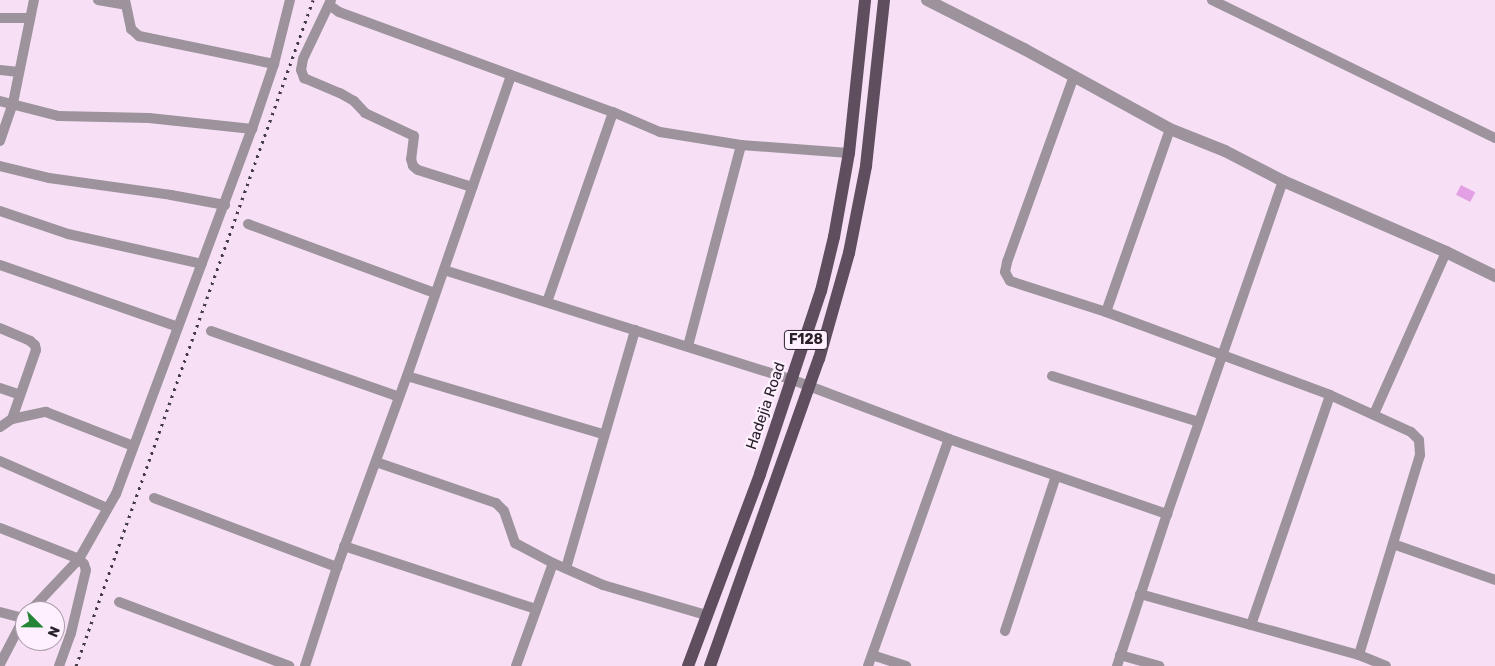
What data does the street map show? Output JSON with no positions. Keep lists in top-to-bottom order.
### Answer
{
  "streets": {
    "main road": ["F128", "Hadejia Road"]
  },
  "north": "bottom right"
}
